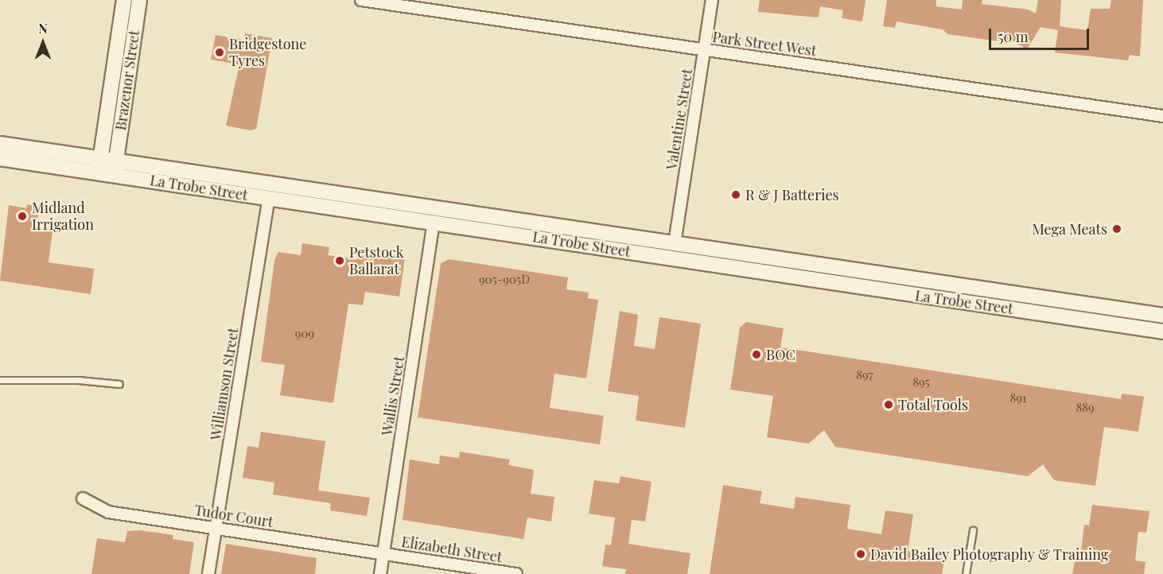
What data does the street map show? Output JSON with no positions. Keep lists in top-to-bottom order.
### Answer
{
  "streets": {
    "main road": ["Brazenor Street", "La Trobe Street"],
    "street": [
      "Park Street West",
      "Valentine Street",
      "Williamson Street",
      "Wallis Street",
      "Tudor Court",
      "Elizabeth Street"
    ]
  },
  "crossings": [
    ["Park Street West", "Valentine Street"],
    ["Brazenor Street", "La Trobe Street"],
    ["Valentine Street", "La Trobe Street"],
    ["La Trobe Street", "Williamson Street"],
    ["La Trobe Street", "Wallis Street"],
    ["Williamson Street", "Tudor Court"],
    ["Wallis Street", "Tudor Court"],
    ["Wallis Street", "Elizabeth Street"],
    ["Tudor Court", "Elizabeth Street"]
  ],
  "places": [
    "Bridgestone Tyres",
    "R & J Batteries",
    "Midland Irrigation",
    "Mega Meats",
    "Petstock Ballarat",
    "BOC",
    "Total Tools",
    "David Bailey Photography & Training"
  ],
  "house_numbers": [
    "905-905D",
    "909",
    "897",
    "895",
    "891",
    "889"
  ],
  "scale_bar": "50 m",
  "north": "top"
}
